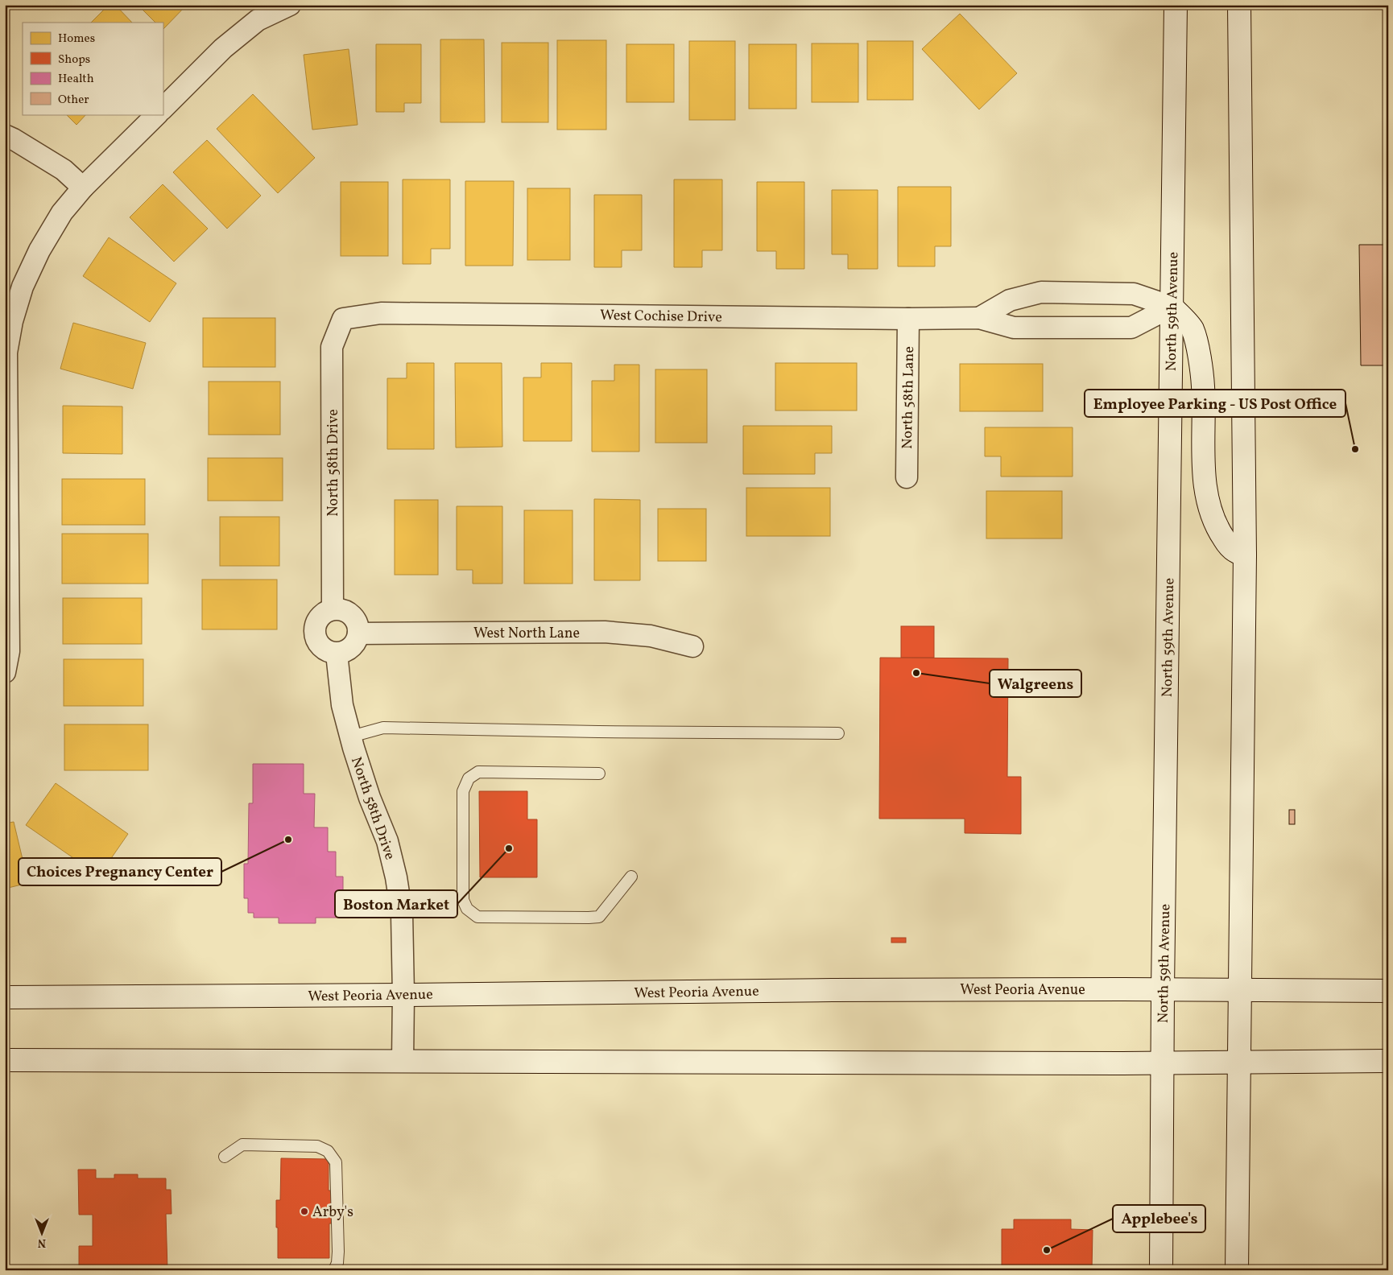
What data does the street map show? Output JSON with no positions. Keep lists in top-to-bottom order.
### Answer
{
  "streets": {
    "main road": ["North 59th Avenue", "West Peoria Avenue"],
    "street": [
      "West Cochise Drive",
      "North 58th Lane",
      "North 58th Drive",
      "West North Lane"
    ]
  },
  "crossings": [
    ["North 59th Avenue", "West Cochise Drive"],
    ["North 59th Avenue", "West Peoria Avenue"],
    ["West Cochise Drive", "North 58th Lane"],
    ["West Cochise Drive", "North 58th Drive"],
    ["North 58th Drive", "West North Lane"],
    ["North 58th Drive", "West Peoria Avenue"]
  ],
  "places": [
    "Employee Parking - US Post Office",
    "Walgreens",
    "Choices Pregnancy Center",
    "Boston Market",
    "Arby's",
    "Applebee's"
  ],
  "legend": [
    "Homes",
    "Shops",
    "Health",
    "Other"
  ],
  "north": "bottom"
}
